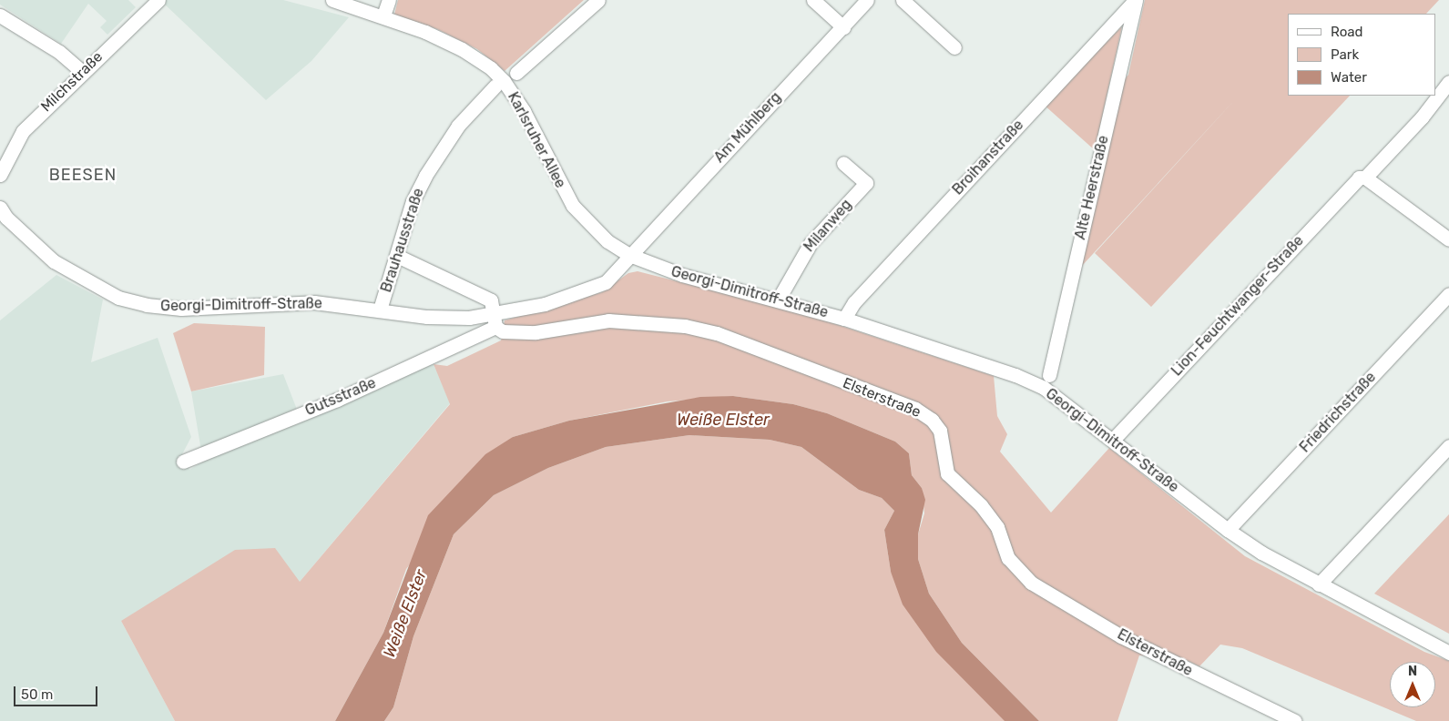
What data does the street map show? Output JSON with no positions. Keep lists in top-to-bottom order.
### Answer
{
  "streets": {
    "street": [
      "Milchstraße",
      "Am Mühlberg",
      "Karlsruher Allee",
      "Broihanstraße",
      "Alte Heerstraße",
      "Milanweg",
      "Brauhausstraße",
      "Georgi-Dimitroff-Straße",
      "Lion-Feuchtwanger-Straße",
      "Gutsstraße",
      "Elsterstraße",
      "Friedrichstraße"
    ]
  },
  "crossings": [
    ["Am Mühlberg", "Karlsruher Allee"],
    ["Am Mühlberg", "Georgi-Dimitroff-Straße"],
    ["Karlsruher Allee", "Georgi-Dimitroff-Straße"],
    ["Broihanstraße", "Alte Heerstraße"],
    ["Broihanstraße", "Georgi-Dimitroff-Straße"],
    ["Milanweg", "Georgi-Dimitroff-Straße"],
    ["Brauhausstraße", "Georgi-Dimitroff-Straße"],
    ["Georgi-Dimitroff-Straße", "Lion-Feuchtwanger-Straße"],
    ["Georgi-Dimitroff-Straße", "Gutsstraße"],
    ["Georgi-Dimitroff-Straße", "Elsterstraße"],
    ["Georgi-Dimitroff-Straße", "Friedrichstraße"],
    ["Gutsstraße", "Elsterstraße"]
  ],
  "districts": ["BEESEN"],
  "water": ["Weiße Elster"],
  "legend": ["Road", "Park", "Water"],
  "scale_bar": "50 m",
  "north": "top"
}
